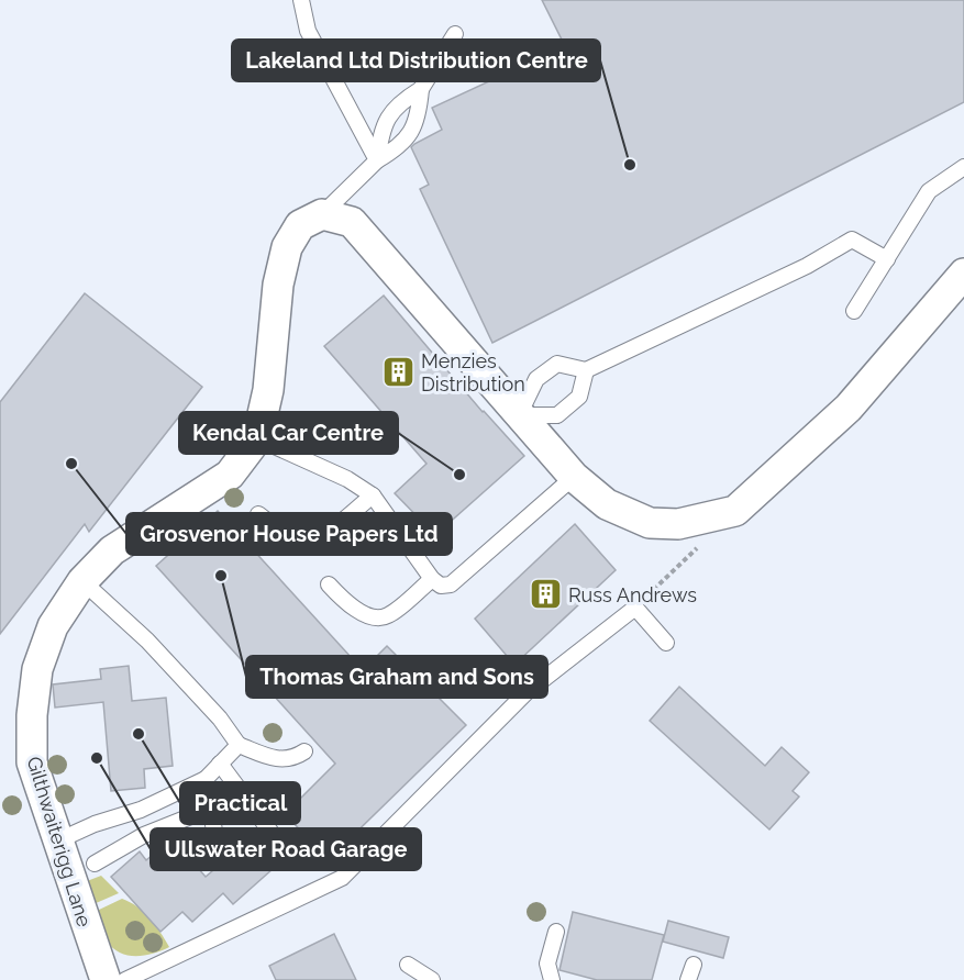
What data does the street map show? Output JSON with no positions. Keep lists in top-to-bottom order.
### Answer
{
  "streets": {
    "street": ["Gilthwaiterigg Lane"]
  },
  "places": {
    "other": [
      "Lakeland Ltd Distribution Centre",
      "Grosvenor House Papers Ltd",
      "Kendal Car Centre",
      "Thomas Graham and Sons",
      "Practical",
      "Ullswater Road Garage"
    ],
    "building": ["Menzies Distribution", "Russ Andrews"]
  }
}
